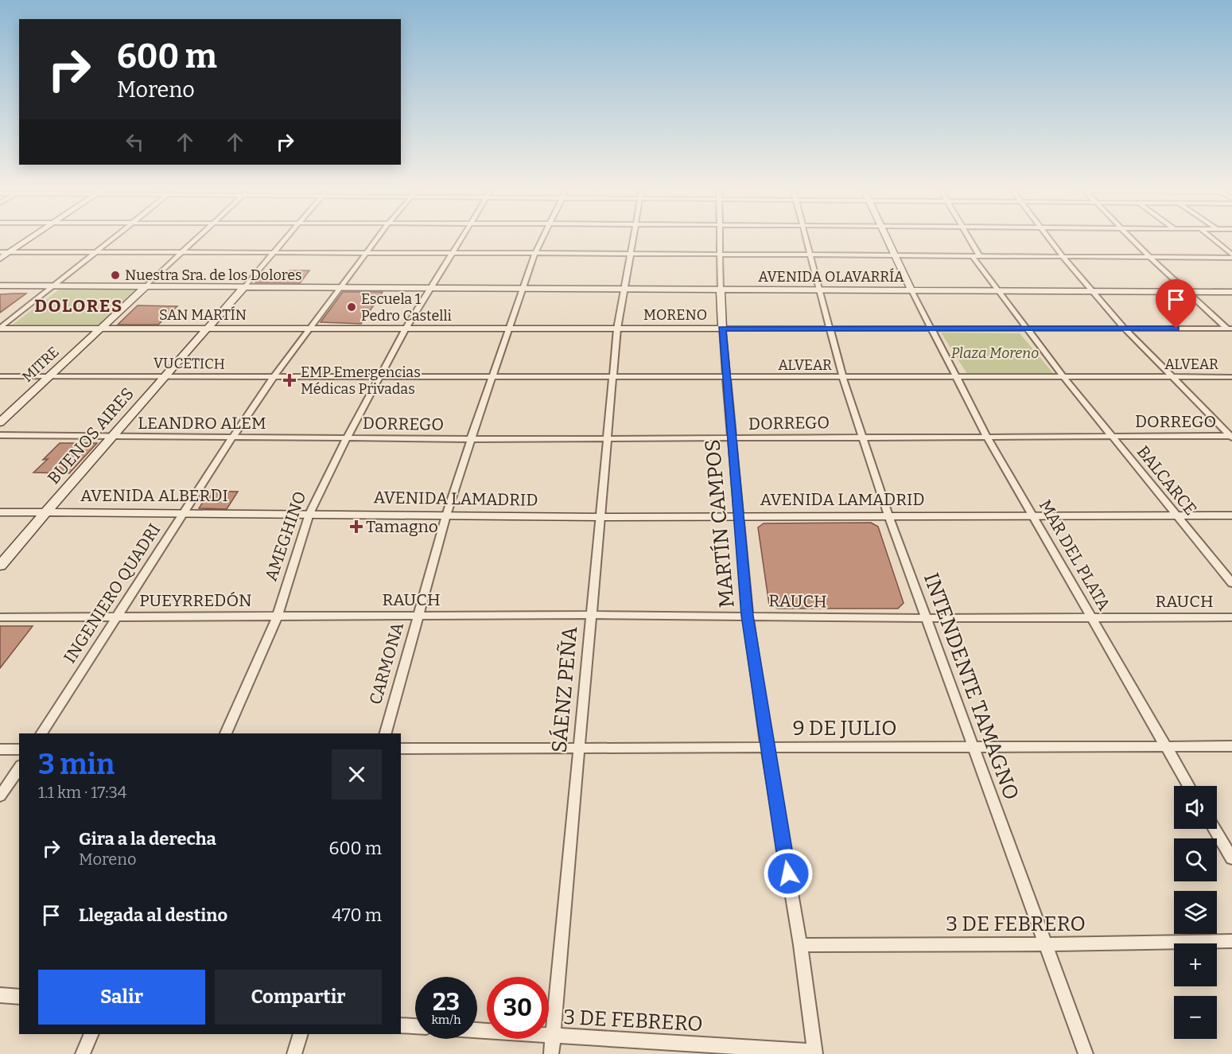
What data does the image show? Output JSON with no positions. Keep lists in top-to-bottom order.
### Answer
{
  "streets": {
    "main road": [
      "AVENIDA OLAVARRÍA",
      "SAN MARTÍN",
      "MORENO",
      "MITRE",
      "BUENOS AIRES",
      "AVENIDA ALBERDI",
      "AVENIDA LAMADRID"
    ],
    "street": [
      "VUCETICH",
      "ALVEAR",
      "DORREGO",
      "LEANDRO ALEM",
      "BALCARCE",
      "MARTÍN CAMPOS",
      "AMEGHINO",
      "MAR DEL PLATA",
      "INGENIERO QUADRI",
      "RAUCH",
      "PUEYRREDÓN",
      "CARMONA",
      "INTENDENTE TAMAGNO",
      "SÁENZ PEÑA",
      "9 DE JULIO",
      "3 DE FEBRERO"
    ]
  },
  "crossings": [
    ["AVENIDA OLAVARRÍA", "MITRE"],
    ["AVENIDA OLAVARRÍA", "BUENOS AIRES"],
    ["AVENIDA OLAVARRÍA", "BALCARCE"],
    ["AVENIDA OLAVARRÍA", "AMEGHINO"],
    ["AVENIDA OLAVARRÍA", "MAR DEL PLATA"],
    ["AVENIDA OLAVARRÍA", "INGENIERO QUADRI"],
    ["AVENIDA OLAVARRÍA", "CARMONA"],
    ["AVENIDA OLAVARRÍA", "INTENDENTE TAMAGNO"],
    ["AVENIDA OLAVARRÍA", "SÁENZ PEÑA"],
    ["SAN MARTÍN", "MORENO"],
    ["SAN MARTÍN", "MITRE"],
    ["SAN MARTÍN", "BUENOS AIRES"],
    ["SAN MARTÍN", "AMEGHINO"],
    ["SAN MARTÍN", "INGENIERO QUADRI"],
    ["MORENO", "BALCARCE"],
    ["MORENO", "MARTÍN CAMPOS"],
    ["MORENO", "AMEGHINO"],
    ["MORENO", "MAR DEL PLATA"],
    ["MORENO", "CARMONA"],
    ["MORENO", "INTENDENTE TAMAGNO"],
    ["MORENO", "SÁENZ PEÑA"],
    ["VUCETICH", "MITRE"],
    ["VUCETICH", "ALVEAR"],
    ["VUCETICH", "BUENOS AIRES"],
    ["VUCETICH", "AMEGHINO"],
    ["VUCETICH", "INGENIERO QUADRI"],
    ["ALVEAR", "BALCARCE"],
    ["ALVEAR", "MARTÍN CAMPOS"],
    ["ALVEAR", "AMEGHINO"],
    ["ALVEAR", "MAR DEL PLATA"],
    ["ALVEAR", "CARMONA"],
    ["ALVEAR", "INTENDENTE TAMAGNO"],
    ["ALVEAR", "SÁENZ PEÑA"],
    ["DORREGO", "LEANDRO ALEM"],
    ["DORREGO", "BALCARCE"],
    ["DORREGO", "MARTÍN CAMPOS"],
    ["DORREGO", "AMEGHINO"],
    ["DORREGO", "MAR DEL PLATA"],
    ["DORREGO", "CARMONA"],
    ["DORREGO", "INTENDENTE TAMAGNO"],
    ["DORREGO", "SÁENZ PEÑA"],
    ["LEANDRO ALEM", "BUENOS AIRES"],
    ["LEANDRO ALEM", "AMEGHINO"],
    ["LEANDRO ALEM", "INGENIERO QUADRI"],
    ["BUENOS AIRES", "AVENIDA ALBERDI"],
    ["BALCARCE", "AVENIDA LAMADRID"],
    ["AVENIDA ALBERDI", "AVENIDA LAMADRID"],
    ["AVENIDA ALBERDI", "AMEGHINO"],
    ["AVENIDA ALBERDI", "INGENIERO QUADRI"],
    ["AVENIDA LAMADRID", "MARTÍN CAMPOS"],
    ["AVENIDA LAMADRID", "AMEGHINO"],
    ["AVENIDA LAMADRID", "MAR DEL PLATA"],
    ["AVENIDA LAMADRID", "CARMONA"],
    ["AVENIDA LAMADRID", "INTENDENTE TAMAGNO"],
    ["AVENIDA LAMADRID", "SÁENZ PEÑA"],
    ["MARTÍN CAMPOS", "RAUCH"],
    ["MARTÍN CAMPOS", "9 DE JULIO"],
    ["MARTÍN CAMPOS", "3 DE FEBRERO"],
    ["AMEGHINO", "RAUCH"],
    ["AMEGHINO", "PUEYRREDÓN"],
    ["MAR DEL PLATA", "RAUCH"],
    ["MAR DEL PLATA", "9 DE JULIO"],
    ["INGENIERO QUADRI", "PUEYRREDÓN"],
    ["RAUCH", "PUEYRREDÓN"],
    ["RAUCH", "CARMONA"],
    ["RAUCH", "INTENDENTE TAMAGNO"],
    ["RAUCH", "SÁENZ PEÑA"],
    ["INTENDENTE TAMAGNO", "9 DE JULIO"],
    ["INTENDENTE TAMAGNO", "3 DE FEBRERO"],
    ["SÁENZ PEÑA", "9 DE JULIO"],
    ["SÁENZ PEÑA", "3 DE FEBRERO"]
  ],
  "districts": ["DOLORES"],
  "parks": ["Plaza Moreno"],
  "places": {
    "other": ["Nuestra Sra. de los Dolores", "Escuela 1 Pedro Castelli"],
    "health": ["EMP Emergencias Médicas Privadas", "Tamagno"]
  },
  "page": {
    "turn": ["600 m", "Moreno"],
    "heading": ["3 min", "1.1 km · 17:34"],
    "map_buttons": ["+", "−"],
    "list": [
      {
        "name": "Gira a la derecha",
        "note": "Moreno",
        "value": "600 m"
      },
      {
        "name": "Llegada al destino",
        "value": "470 m"
      }
    ],
    "buttons": ["Salir", "Compartir"],
    "speed": "23 km/h",
    "limit": "30"
  }
}
